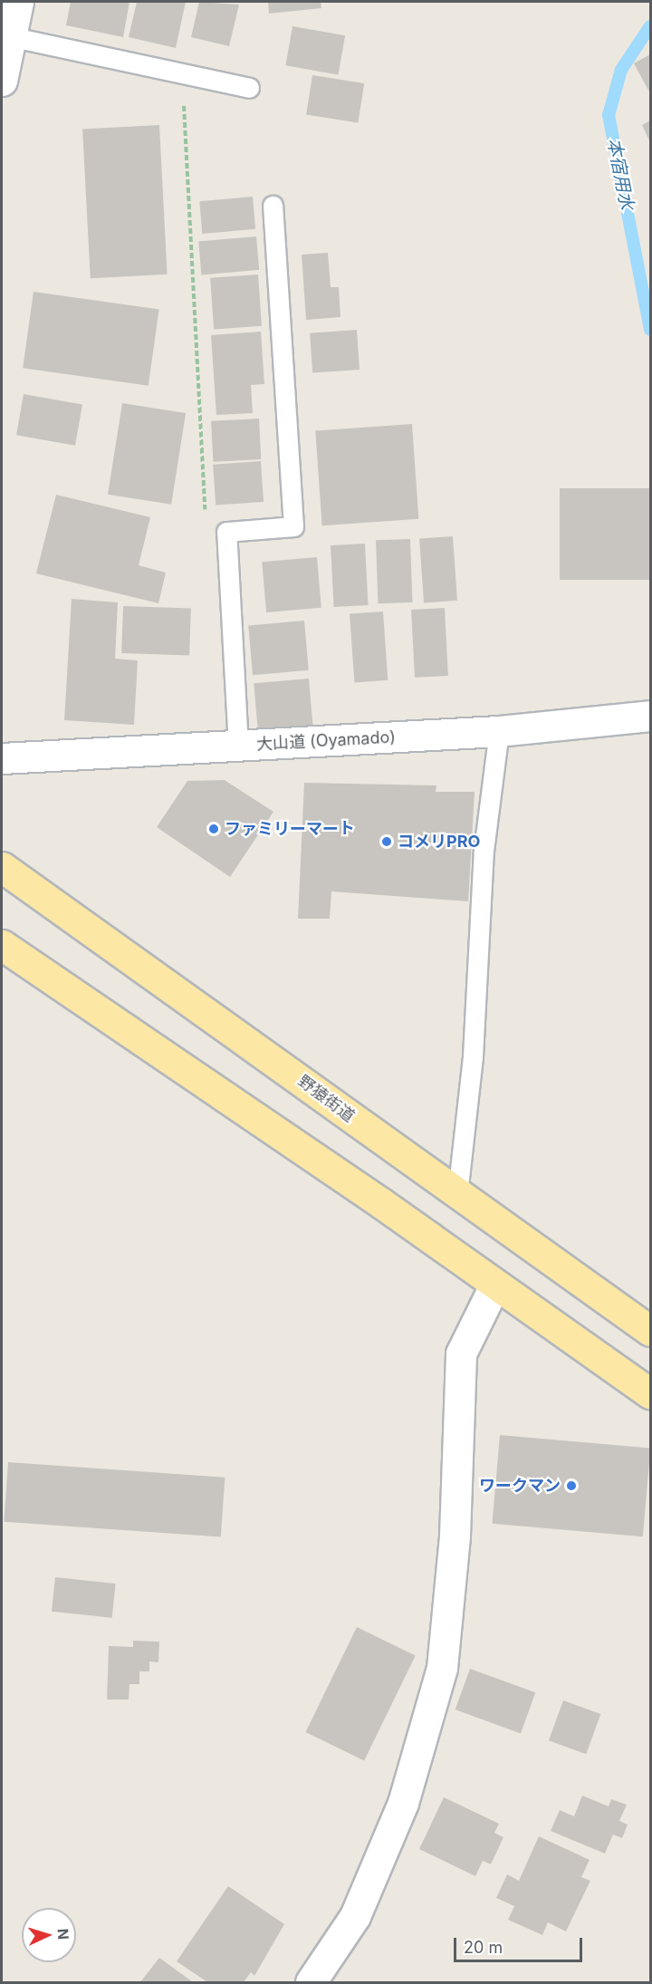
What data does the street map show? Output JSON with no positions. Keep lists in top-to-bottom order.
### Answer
{
  "streets": {
    "main road": ["野猿街道"],
    "street": ["大山道 (Oyamado)"]
  },
  "water": ["本宿用水"],
  "places": ["ファミリーマート", "コメリPRO", "ワークマン"],
  "scale_bar": "20 m",
  "north": "right"
}
